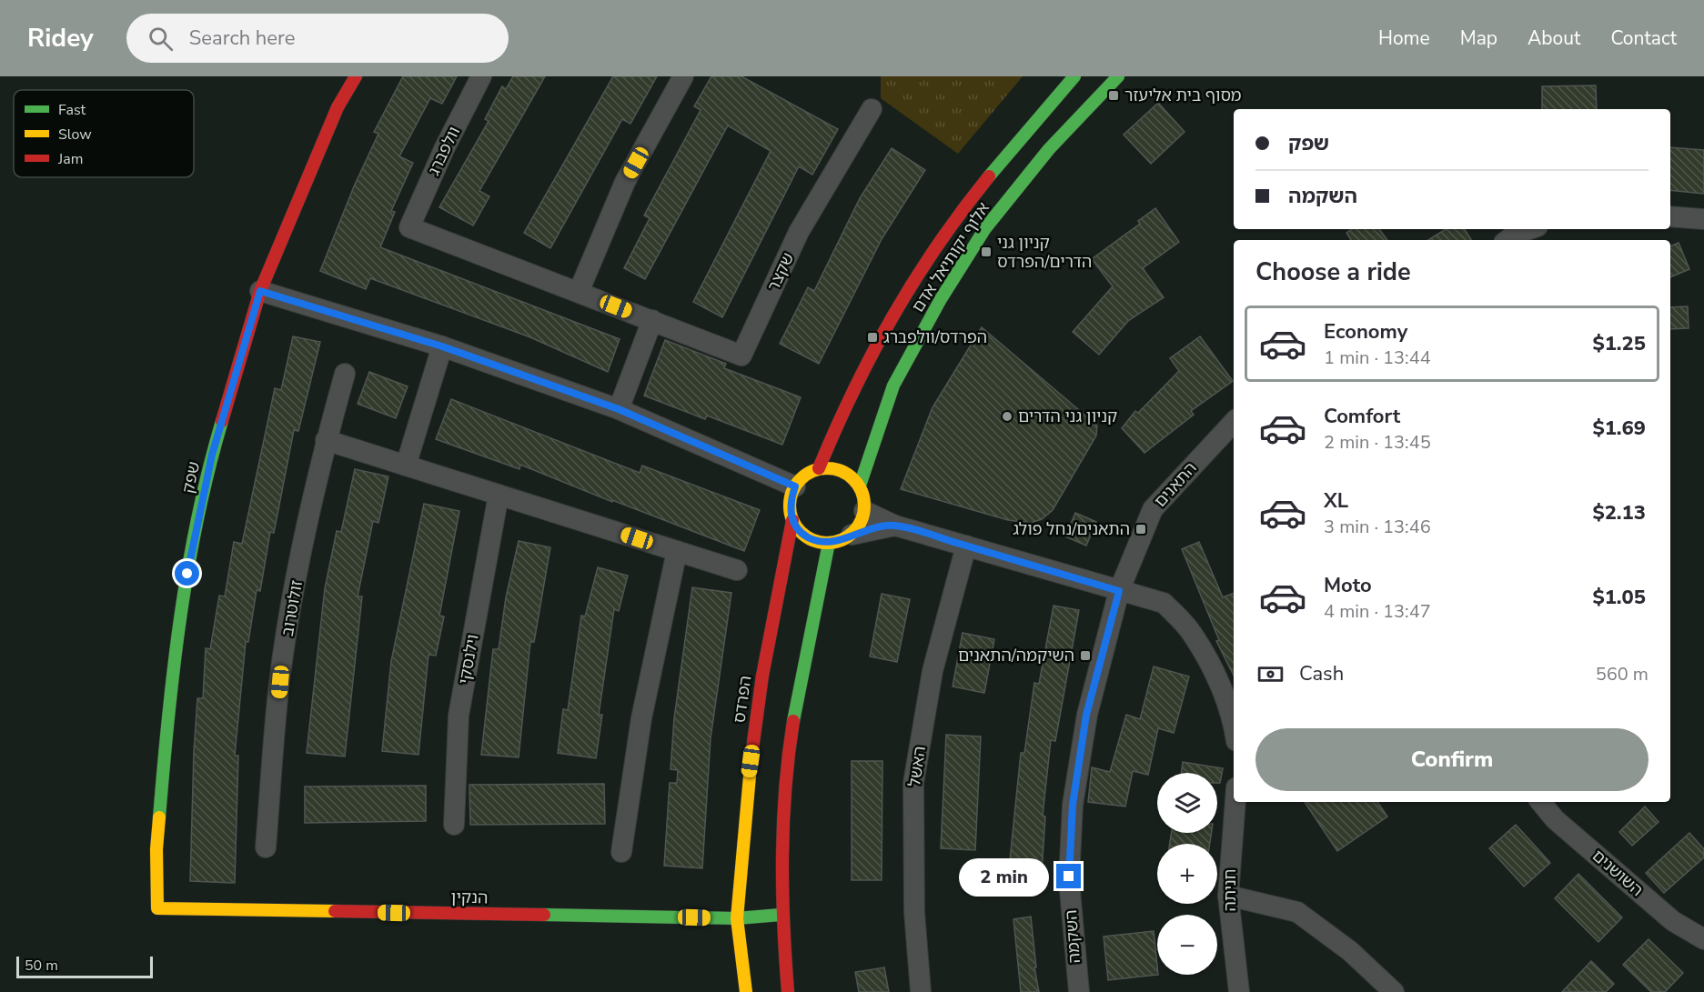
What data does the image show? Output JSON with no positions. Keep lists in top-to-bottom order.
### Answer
{
  "streets": {
    "street": [
      "וולפברג",
      "אלוף יקותיאל אדם",
      "שקצר",
      "שפק",
      "התאנים",
      "זולוטרוב",
      "וילנסקי",
      "הפרדס",
      "האשל",
      "השושנים",
      "חניתה",
      "הנקין",
      "השקמה"
    ]
  },
  "crossings": [
    ["וולפברג", "שקצר"],
    ["אלוף יקותיאל אדם", "הפרדס"],
    ["שפק", "הנקין"],
    ["התאנים", "השקמה"],
    ["הפרדס", "הנקין"]
  ],
  "places": {
    "transit": [
      "מסוף בית אליעזר",
      "קניון גני הדרים/הפרדס",
      "הפרדס/וולפברג",
      "התאנים/נחל פולג",
      "השיקמה/התאנים"
    ],
    "other": ["קניון גני הדרים"]
  },
  "legend": ["Fast", "Slow", "Jam"],
  "scale_bar": "50 m",
  "page": {
    "header": "Ridey",
    "search": "Search here",
    "nav": [
      "Home",
      "Map",
      "About",
      "Contact"
    ],
    "banner": ["שפק", "השקמה"],
    "heading": "Choose a ride",
    "list": [
      {
        "name": "Economy",
        "note": "1 min · 13:44",
        "value": "$1.25"
      },
      {
        "name": "Comfort",
        "note": "2 min · 13:45",
        "value": "$1.69"
      },
      {
        "name": "XL",
        "note": "3 min · 13:46",
        "value": "$2.13"
      },
      {
        "name": "Moto",
        "note": "4 min · 13:47",
        "value": "$1.05"
      }
    ],
    "pay": ["Cash", "560 m"],
    "buttons": "Confirm",
    "map_buttons": ["+", "−"],
    "bubble": "2 min",
    "scale": "50 m"
  }
}
